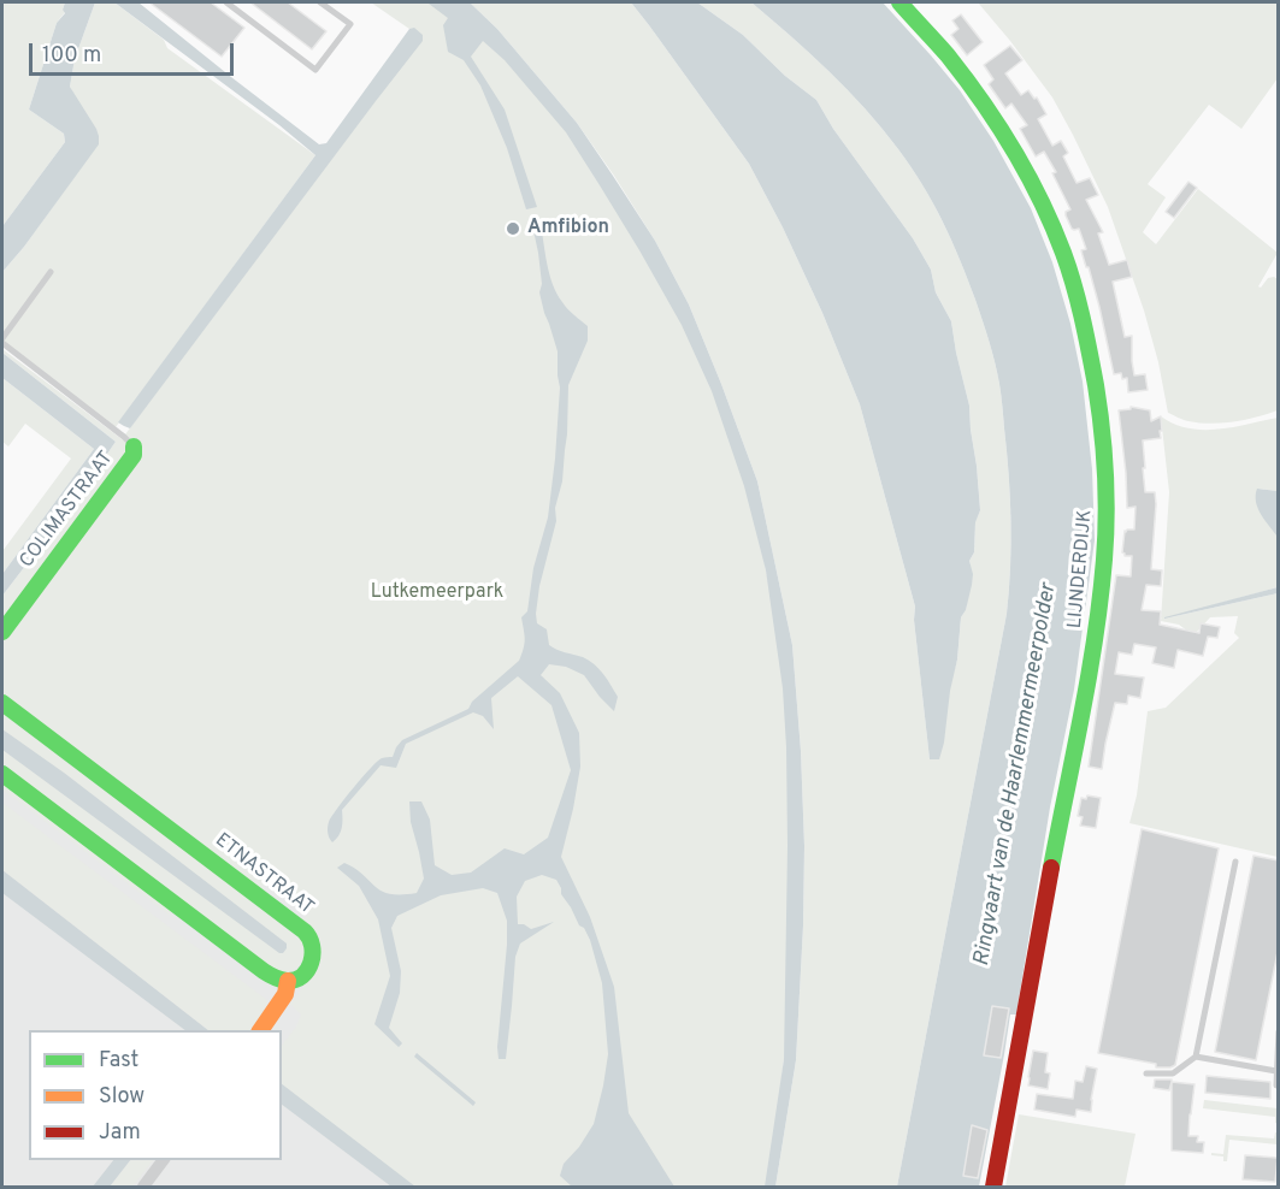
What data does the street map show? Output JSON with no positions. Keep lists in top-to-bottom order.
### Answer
{
  "streets": {
    "street": ["COLIMASTRAAT", "LIJNDERDIJK", "ETNASTRAAT"]
  },
  "water": ["Ringvaart van de Haarlemmermeerpolder"],
  "parks": ["Lutkemeerpark"],
  "places": ["Amfibion"],
  "legend": ["Fast", "Slow", "Jam"],
  "scale_bar": "100 m"
}
